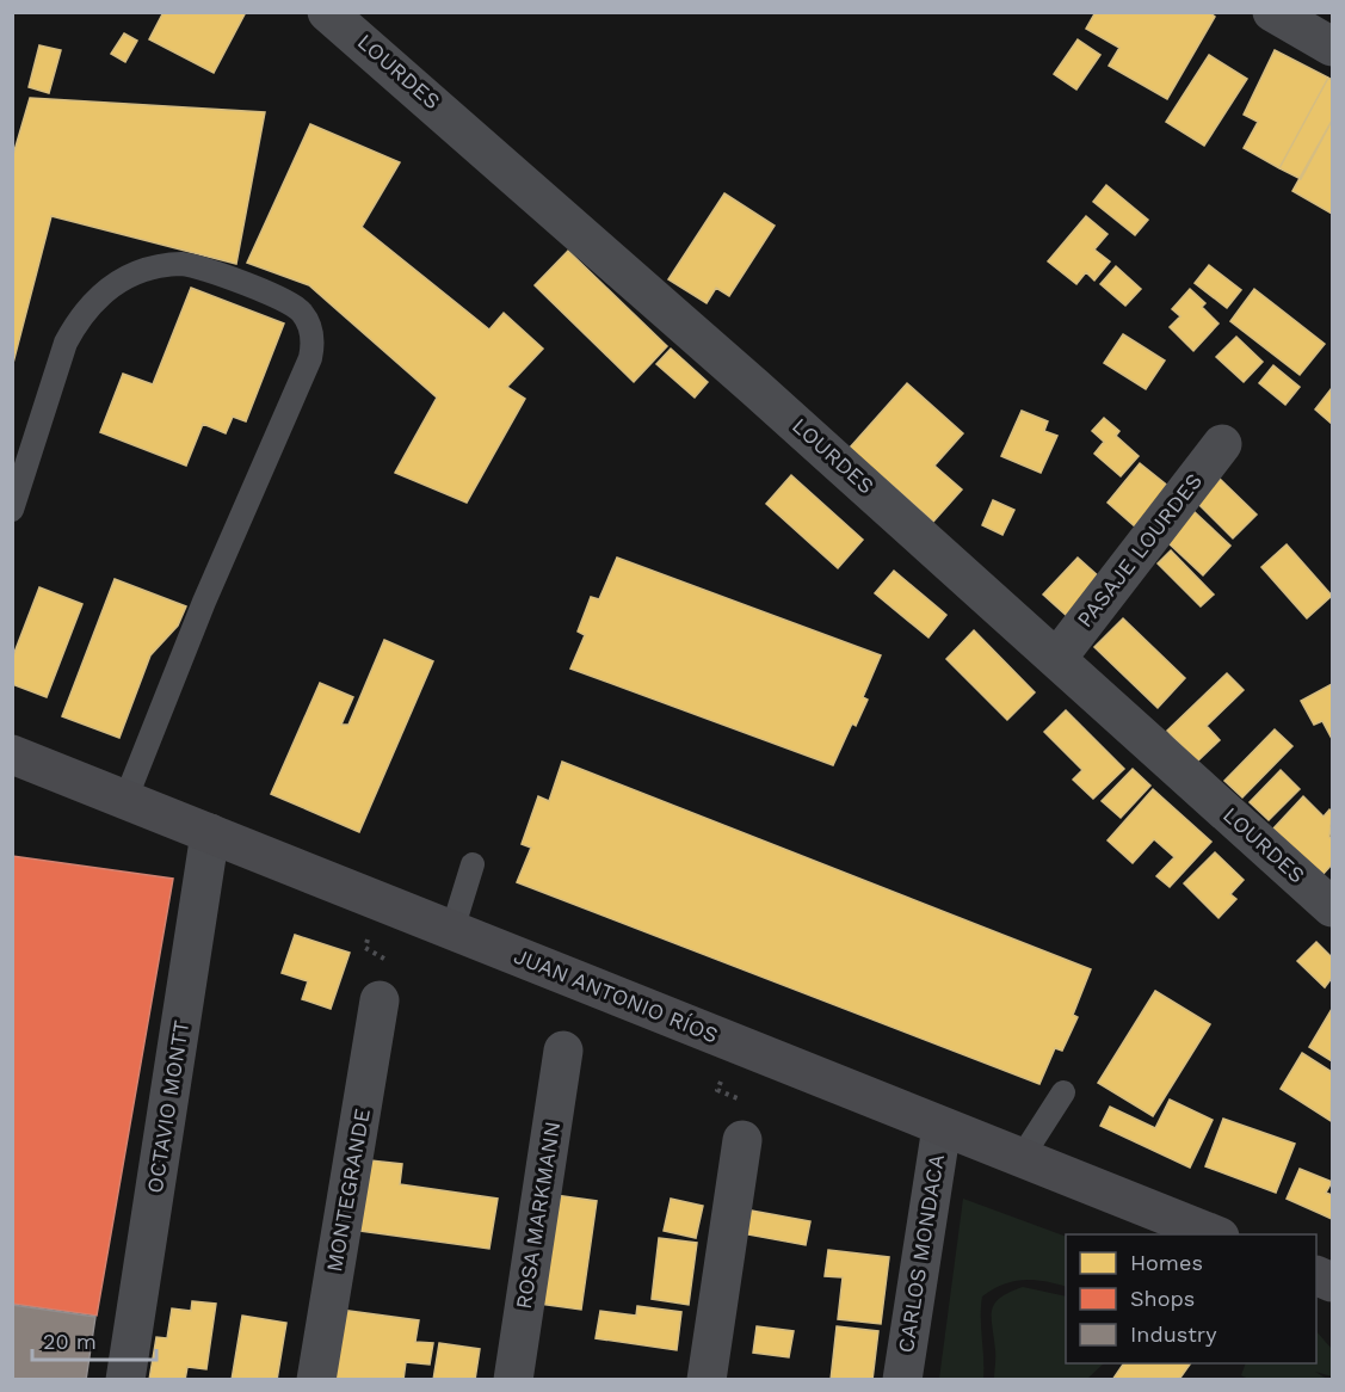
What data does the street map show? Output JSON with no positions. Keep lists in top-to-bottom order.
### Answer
{
  "streets": {
    "main road": ["JUAN ANTONIO RÍOS"],
    "street": [
      "LOURDES",
      "PASAJE LOURDES",
      "OCTAVIO MONTT",
      "MONTEGRANDE",
      "ROSA MARKMANN",
      "CARLOS MONDACA"
    ]
  },
  "crossings": [
    ["LOURDES", "PASAJE LOURDES"],
    ["JUAN ANTONIO RÍOS", "OCTAVIO MONTT"],
    ["JUAN ANTONIO RÍOS", "CARLOS MONDACA"]
  ],
  "legend": ["Homes", "Shops", "Industry"],
  "scale_bar": "20 m"
}
